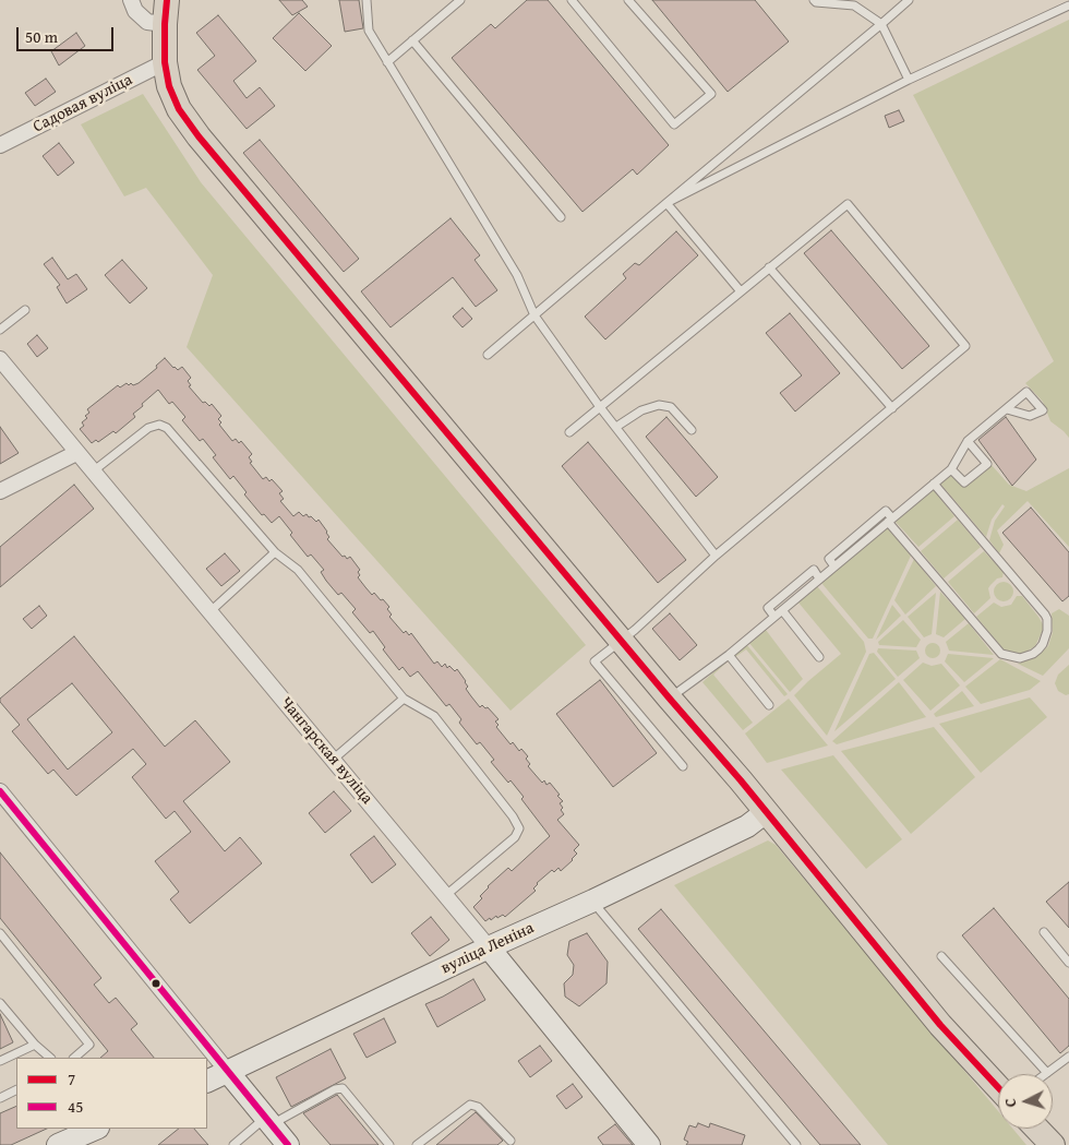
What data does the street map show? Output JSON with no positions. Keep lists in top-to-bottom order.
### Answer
{
  "streets": {
    "main road": ["Чангарская вуліца", "вуліца Леніна"],
    "street": ["Садовая вуліца"]
  },
  "crossings": [
    ["Чангарская вуліца", "вуліца Леніна"]
  ],
  "lines": ["transit line 7", "transit line 45"],
  "legend": ["7", "45"],
  "scale_bar": "50 m",
  "north": "left"
}
